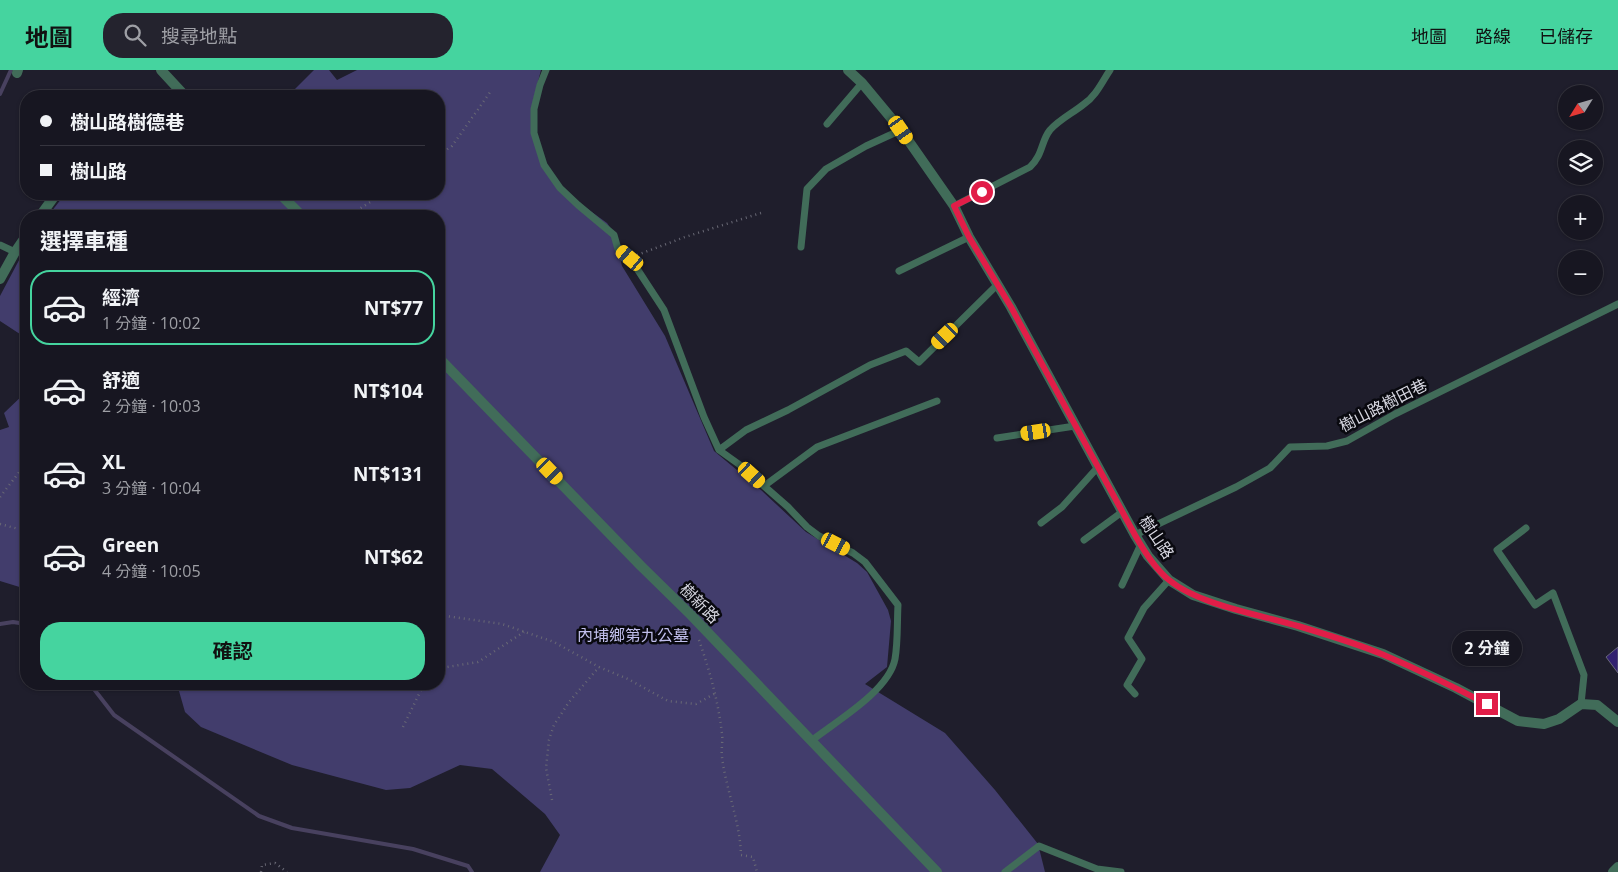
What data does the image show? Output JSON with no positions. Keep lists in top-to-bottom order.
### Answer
{
  "streets": {
    "street": ["樹山路", "樹新路"],
    "lane": ["樹山路樹田巷"]
  },
  "crossings": [
    ["樹山路樹田巷", "樹山路"]
  ],
  "parks": ["內埔鄉第九公墓"],
  "north": "bottom left",
  "page": {
    "header": "地圖",
    "search": "搜尋地點",
    "nav": ["地圖", "路線", "已儲存"],
    "map_buttons": ["+", "−"],
    "banner": ["樹山路樹德巷", "樹山路"],
    "heading": "選擇車種",
    "list": [
      {
        "name": "經濟",
        "note": "1 分鐘 · 10:02",
        "value": "NT$77"
      },
      {
        "name": "舒適",
        "note": "2 分鐘 · 10:03",
        "value": "NT$104"
      },
      {
        "name": "XL",
        "note": "3 分鐘 · 10:04",
        "value": "NT$131"
      },
      {
        "name": "Green",
        "note": "4 分鐘 · 10:05",
        "value": "NT$62"
      }
    ],
    "buttons": "確認",
    "bubble": "2 分鐘"
  }
}
